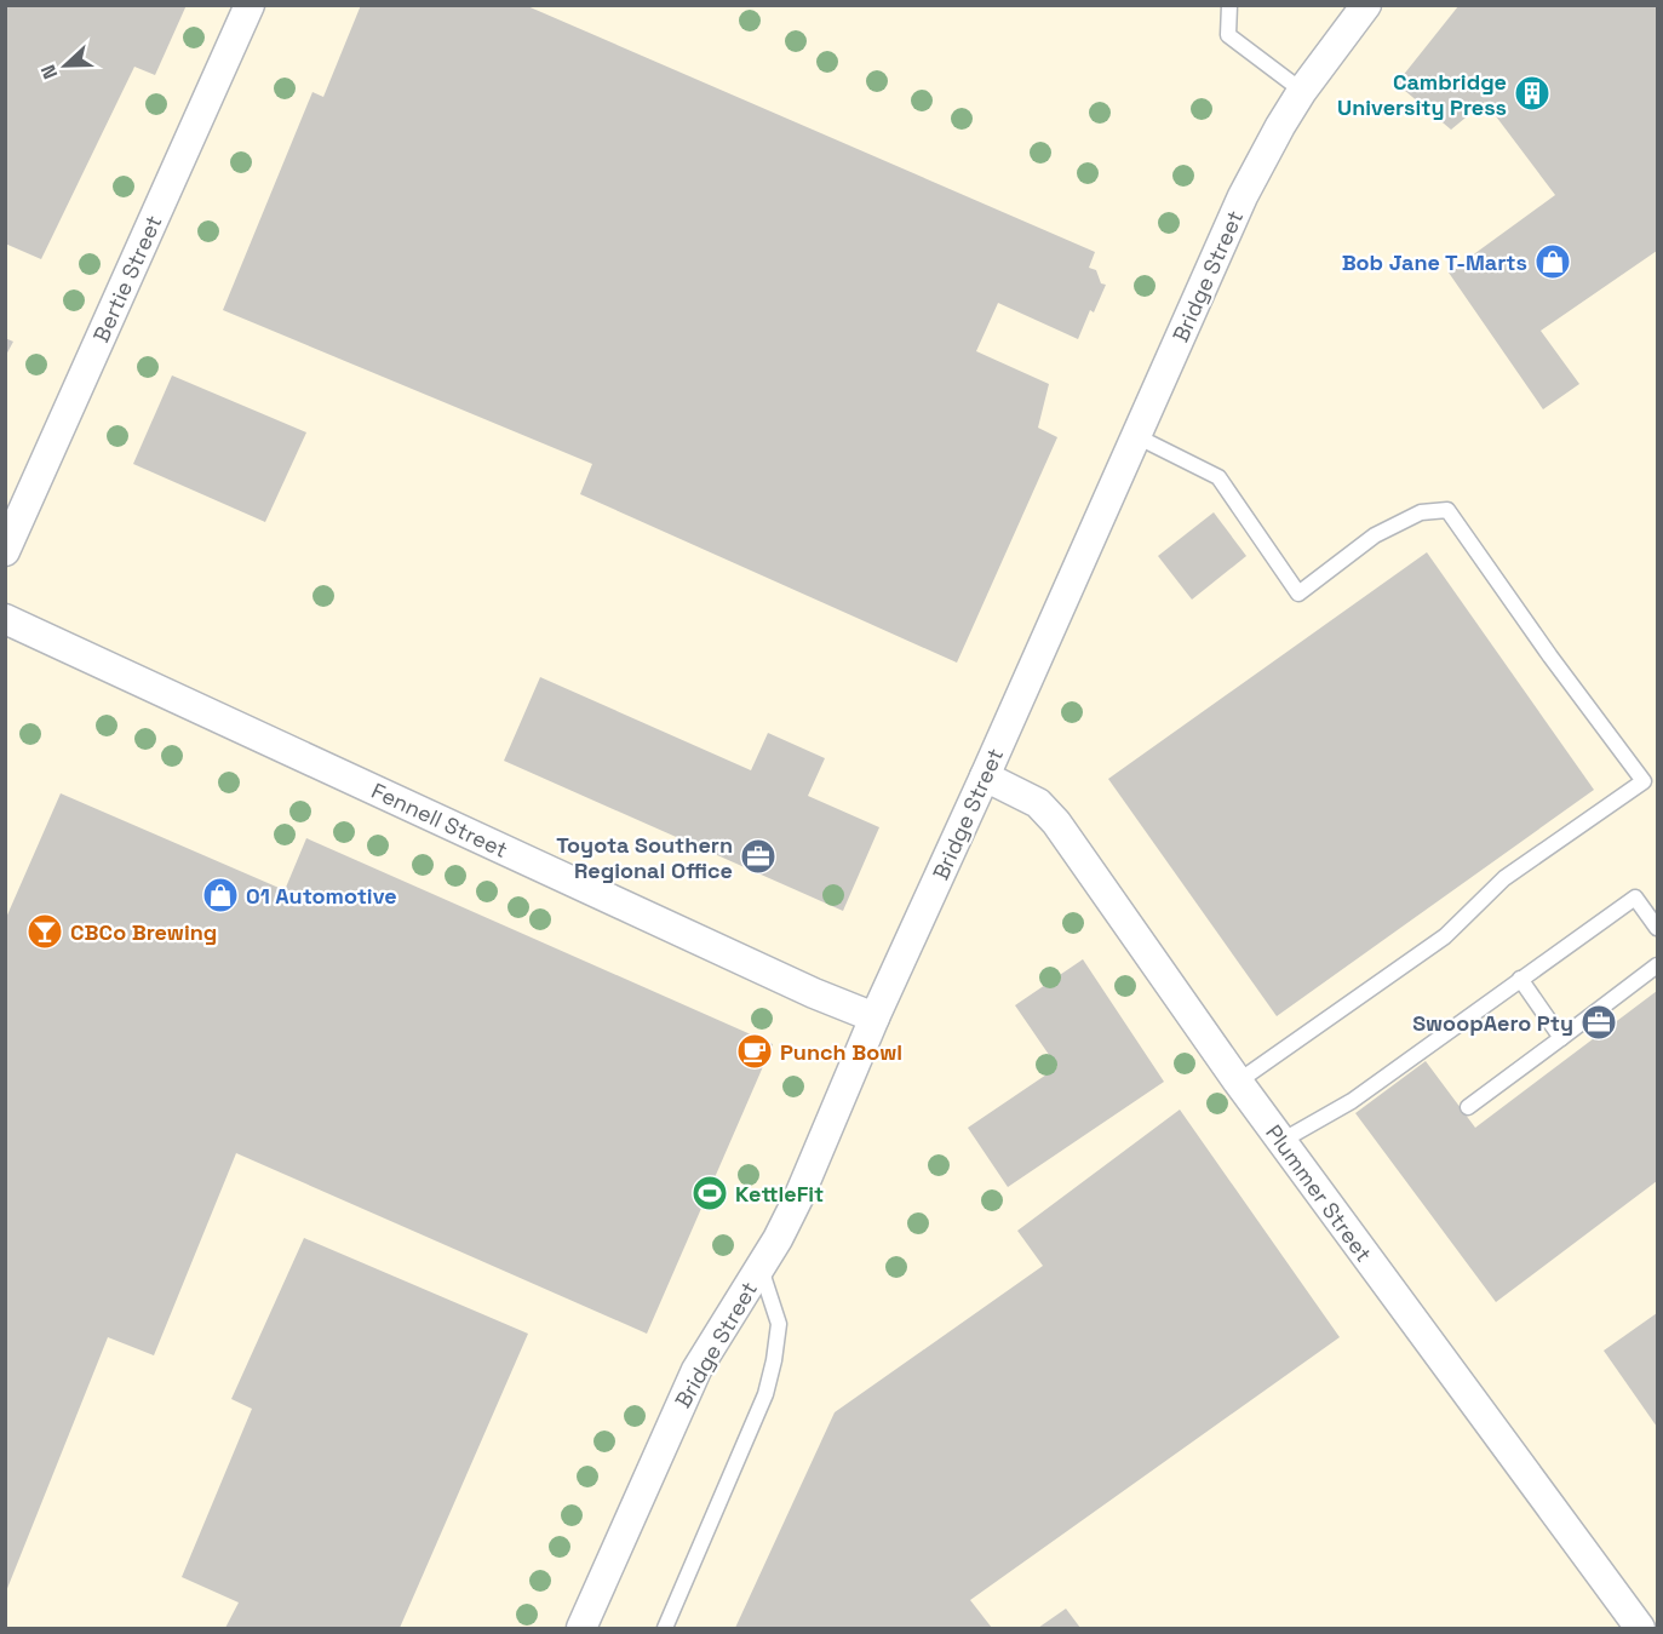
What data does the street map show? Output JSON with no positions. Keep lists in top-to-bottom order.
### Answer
{
  "streets": {
    "street": [
      "Bridge Street",
      "Bertie Street",
      "Fennell Street",
      "Plummer Street"
    ]
  },
  "crossings": [
    ["Bridge Street", "Fennell Street"],
    ["Bridge Street", "Plummer Street"]
  ],
  "places": {
    "building": ["Cambridge University Press"],
    "shop": ["Bob Jane T-Marts", "01 Automotive"],
    "office": ["Toyota Southern Regional Office", "SwoopAero Pty"],
    "bar": ["CBCo Brewing"],
    "cafe": ["Punch Bowl"],
    "sports": ["KettleFit"]
  },
  "north": "left"
}
